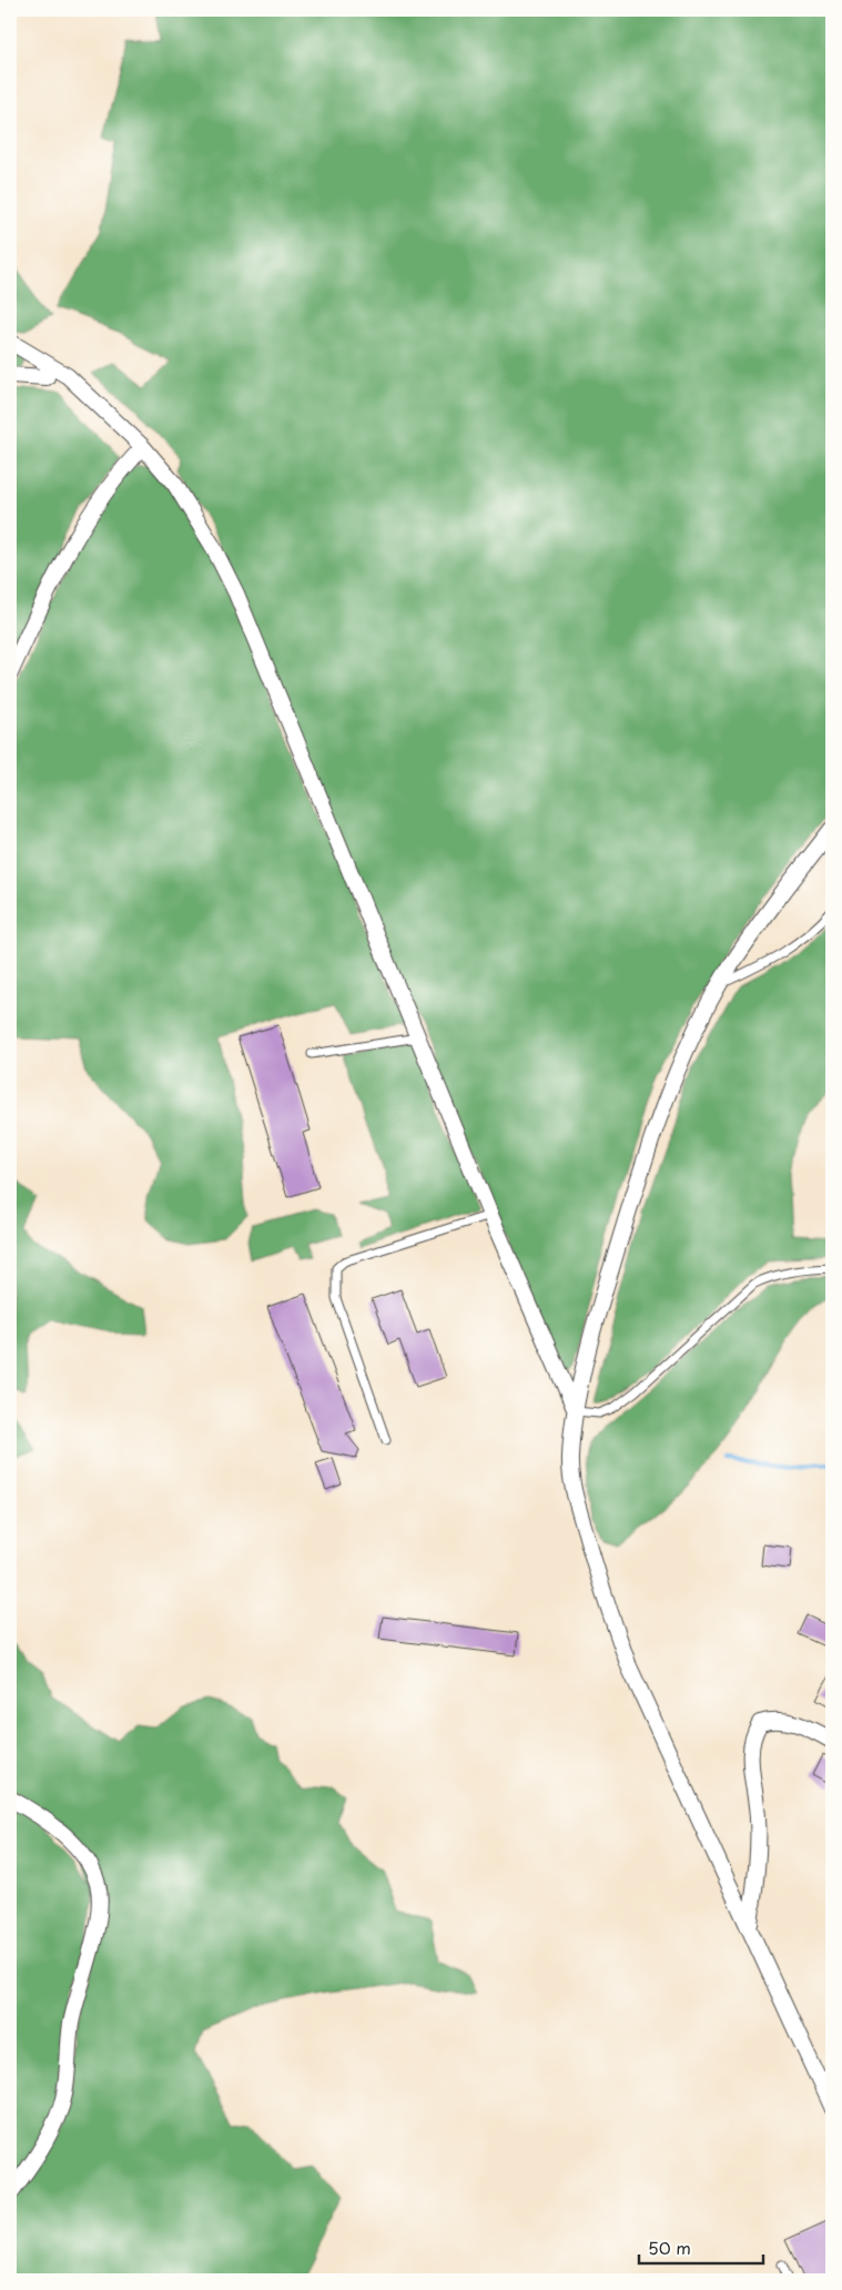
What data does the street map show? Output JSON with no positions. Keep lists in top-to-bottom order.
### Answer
{
  "scale_bar": "50 m"
}
